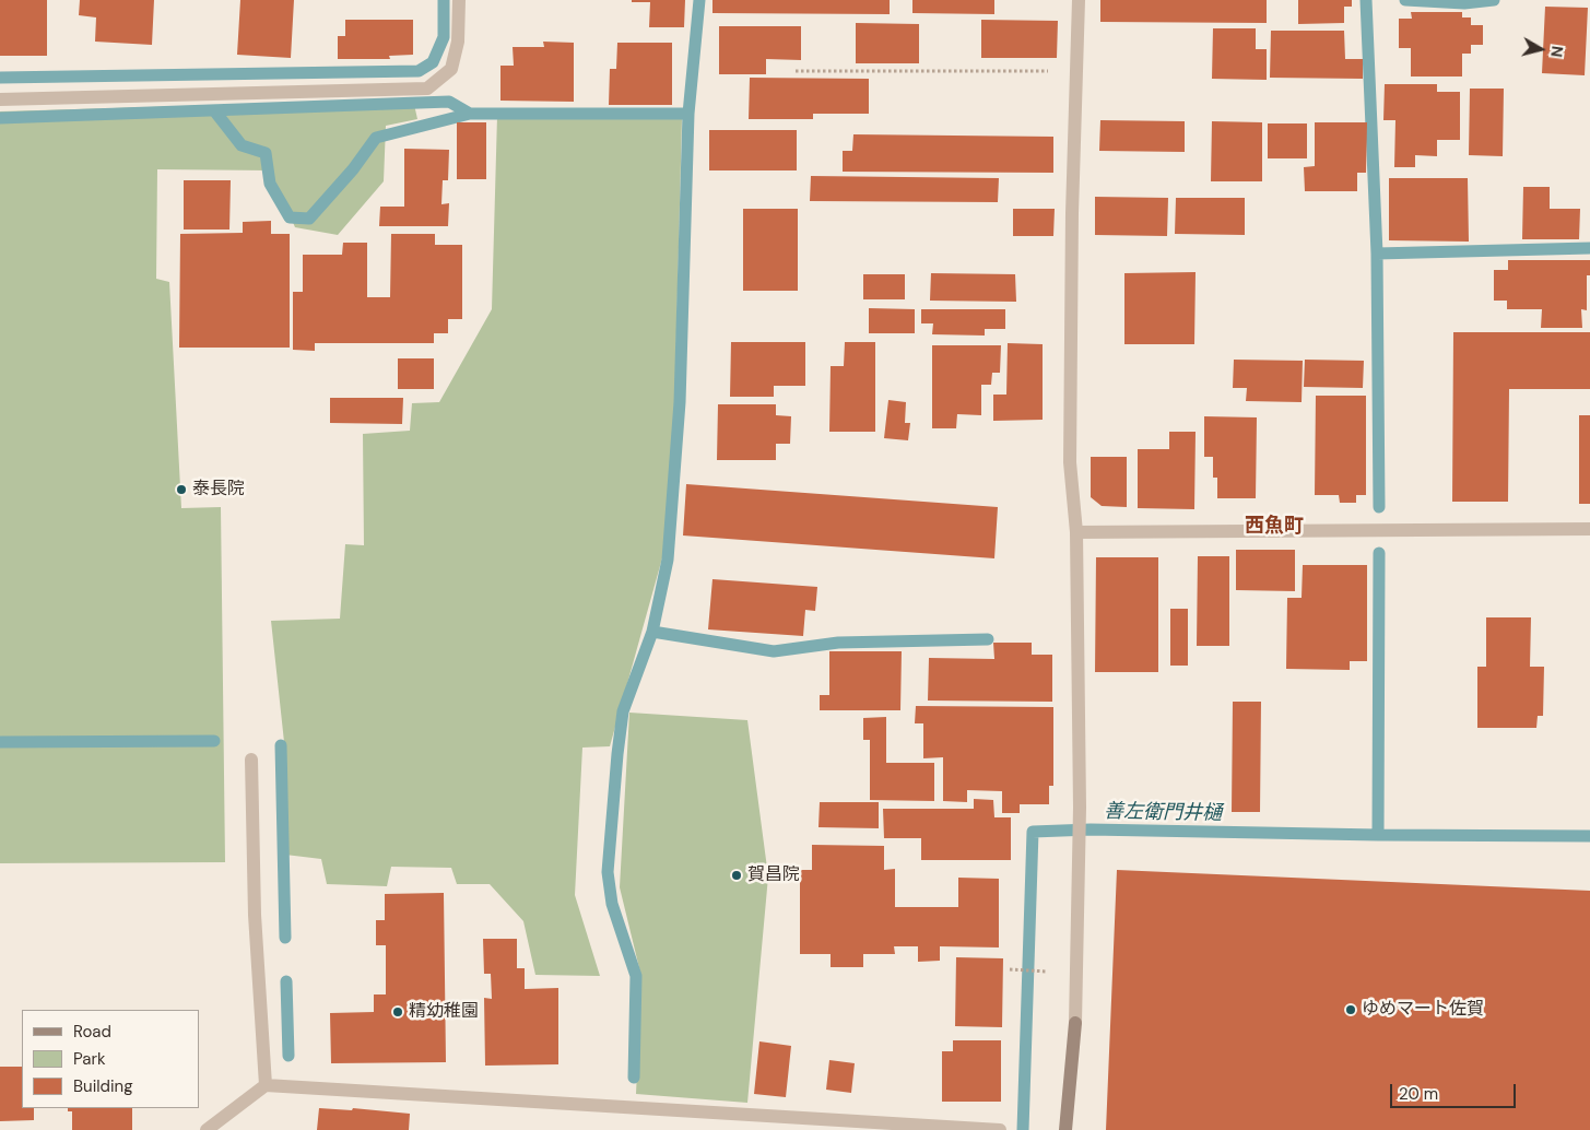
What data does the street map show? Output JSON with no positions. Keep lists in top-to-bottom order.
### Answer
{
  "districts": ["西魚町"],
  "water": ["善左衛門井樋"],
  "places": [
    "泰長院",
    "賀昌院",
    "ゆめマート佐賀",
    "精幼稚園"
  ],
  "legend": ["Road", "Park", "Building"],
  "scale_bar": "20 m",
  "north": "right"
}
